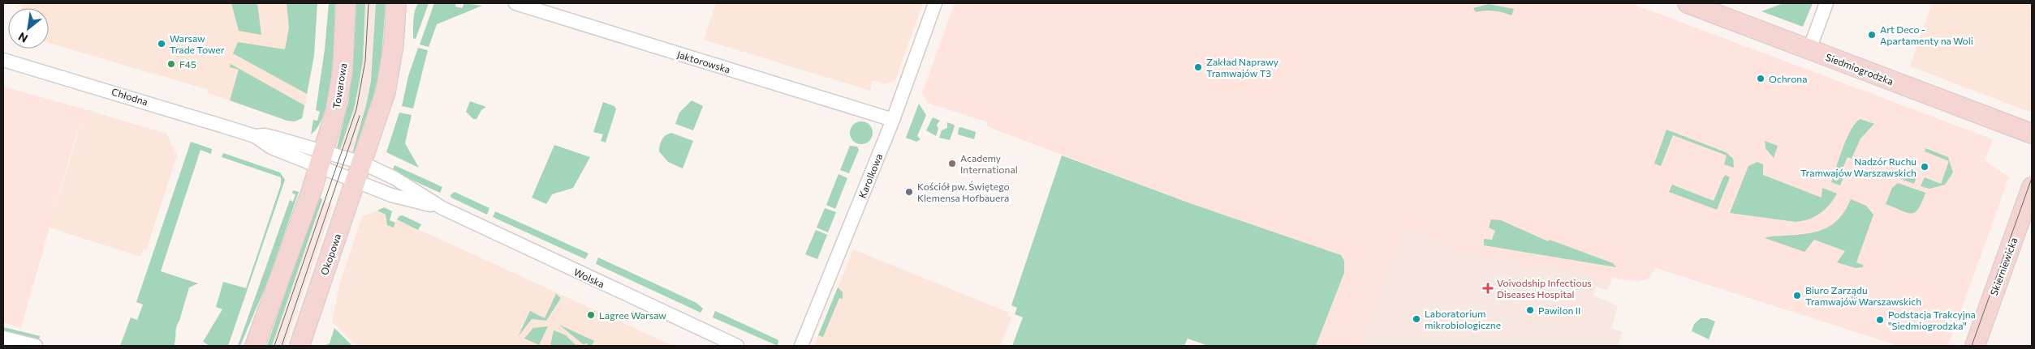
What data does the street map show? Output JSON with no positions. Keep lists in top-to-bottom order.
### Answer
{
  "streets": {
    "main road": [
      "Siedmiogrodzka",
      "Towarowa",
      "Okopowa",
      "Skierniewicka"
    ],
    "street": [
      "Jaktorowska",
      "Chłodna",
      "Karolkowa",
      "Wolska"
    ]
  },
  "crossings": [
    ["Jaktorowska", "Karolkowa"],
    ["Towarowa", "Chłodna"],
    ["Chłodna", "Wolska"],
    ["Okopowa", "Wolska"]
  ],
  "places": {
    "other": [
      "Art Deco - Apartamenty na Woli",
      "Warsaw Trade Tower",
      "F45",
      "Zakład Naprawy Tramwajów T3",
      "Ochrona",
      "Academy International",
      "Nadzór Ruchu Tramwajów Warszawskich",
      "Kościół pw. Świętego Klemensa Hofbauera",
      "Biuro Zarządu Tramwajów Warszawskich",
      "Pawilon II",
      "Lagree Warsaw",
      "Laboratorium mikrobiologiczne",
      "Podstacja Trakcyjna \"Siedmiogrodzka\""
    ],
    "health": ["Voivodship Infectious Diseases Hospital"]
  },
  "north": "bottom left"
}
